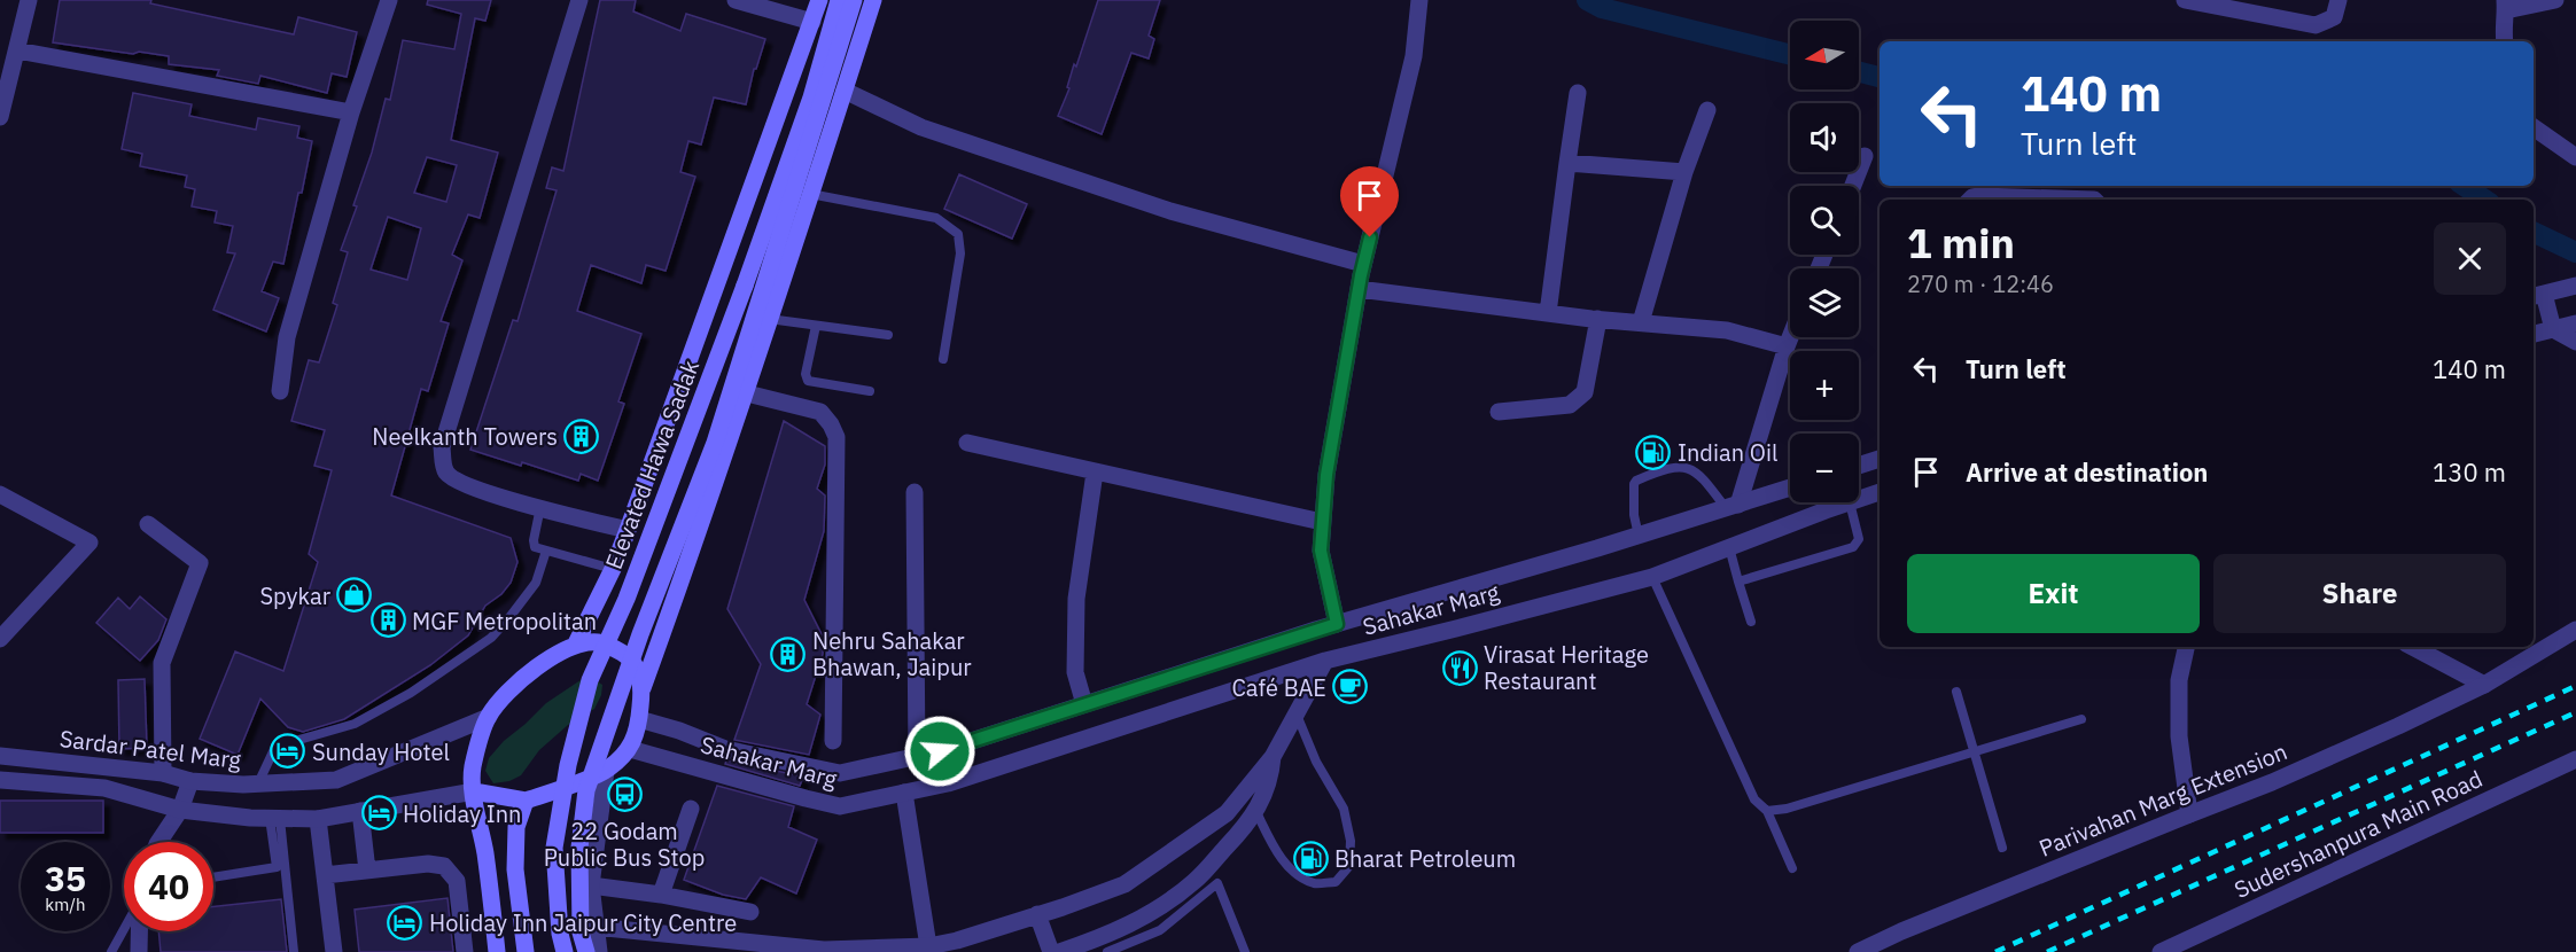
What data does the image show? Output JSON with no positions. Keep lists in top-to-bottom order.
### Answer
{
  "streets": {
    "main road": ["Elevated Hawa Sadak"],
    "street": [
      "Sahakar Marg",
      "Sardar Patel Marg",
      "Parivahan Marg Extension",
      "Sudershanpura Main Road"
    ]
  },
  "crossings": [
    ["Sahakar Marg", "Sardar Patel Marg"]
  ],
  "places": {
    "building": ["Neelkanth Towers", "MGF Metropolitan", "Nehru Sahakar Bhawan, Jaipur"],
    "fuel station": ["Indian Oil", "Bharat Petroleum"],
    "shop": ["Spykar"],
    "restaurant": ["Virasat Heritage Restaurant"],
    "cafe": ["Café BAE"],
    "hotel": ["Sunday Hotel", "Holiday Inn", "Holiday Inn Jaipur City Centre"],
    "bus stop": ["22 Godam Public Bus Stop"]
  },
  "north": "left",
  "page": {
    "map_buttons": ["+", "−"],
    "turn": ["140 m", "Turn left"],
    "heading": ["1 min", "270 m · 12:46"],
    "list": [
      {
        "name": "Turn left",
        "value": "140 m"
      },
      {
        "name": "Arrive at destination",
        "value": "130 m"
      }
    ],
    "buttons": ["Exit", "Share"],
    "speed": "35 km/h",
    "limit": "40"
  }
}
